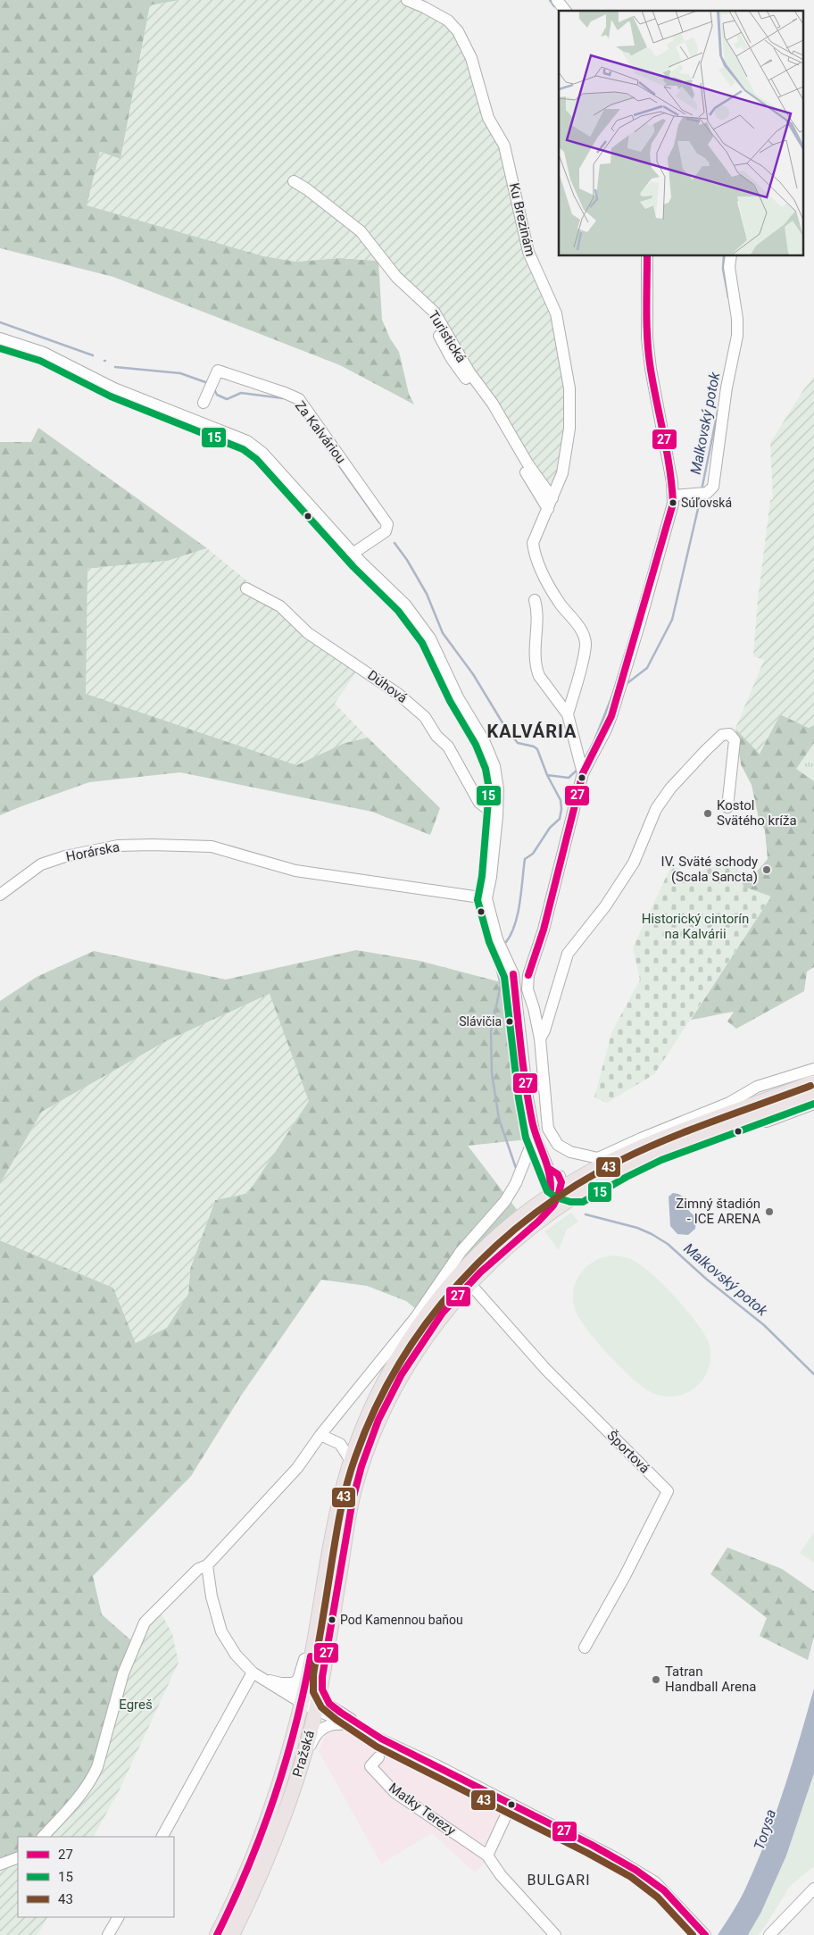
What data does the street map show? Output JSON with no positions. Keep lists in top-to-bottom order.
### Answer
{
  "streets": {
    "main road": ["Pražská"],
    "street": [
      "Ku Brezinám",
      "Turistická",
      "Za Kalváriou",
      "Dúhová",
      "Horárska",
      "Športová",
      "Matky Terezy"
    ]
  },
  "crossings": [
    ["Ku Brezinám", "Turistická"],
    ["Športová", "Pražská"]
  ],
  "districts": ["KALVÁRIA", "BULGARI"],
  "water": ["Malkovský potok", "Torysa"],
  "parks": ["Historický cintorín na Kalvárii", "Egreš"],
  "places": [
    "Súľovská",
    "Kostol Svätého kríža",
    "IV. Sväté schody (Scala Sancta)",
    "Slávičia",
    "Zimný štadión - ICE ARENA",
    "Pod Kamennou baňou",
    "Tatran Handball Arena"
  ],
  "lines": ["transit line 27", "transit line 15", "transit line 43"],
  "legend": ["27", "15", "43"]
}
